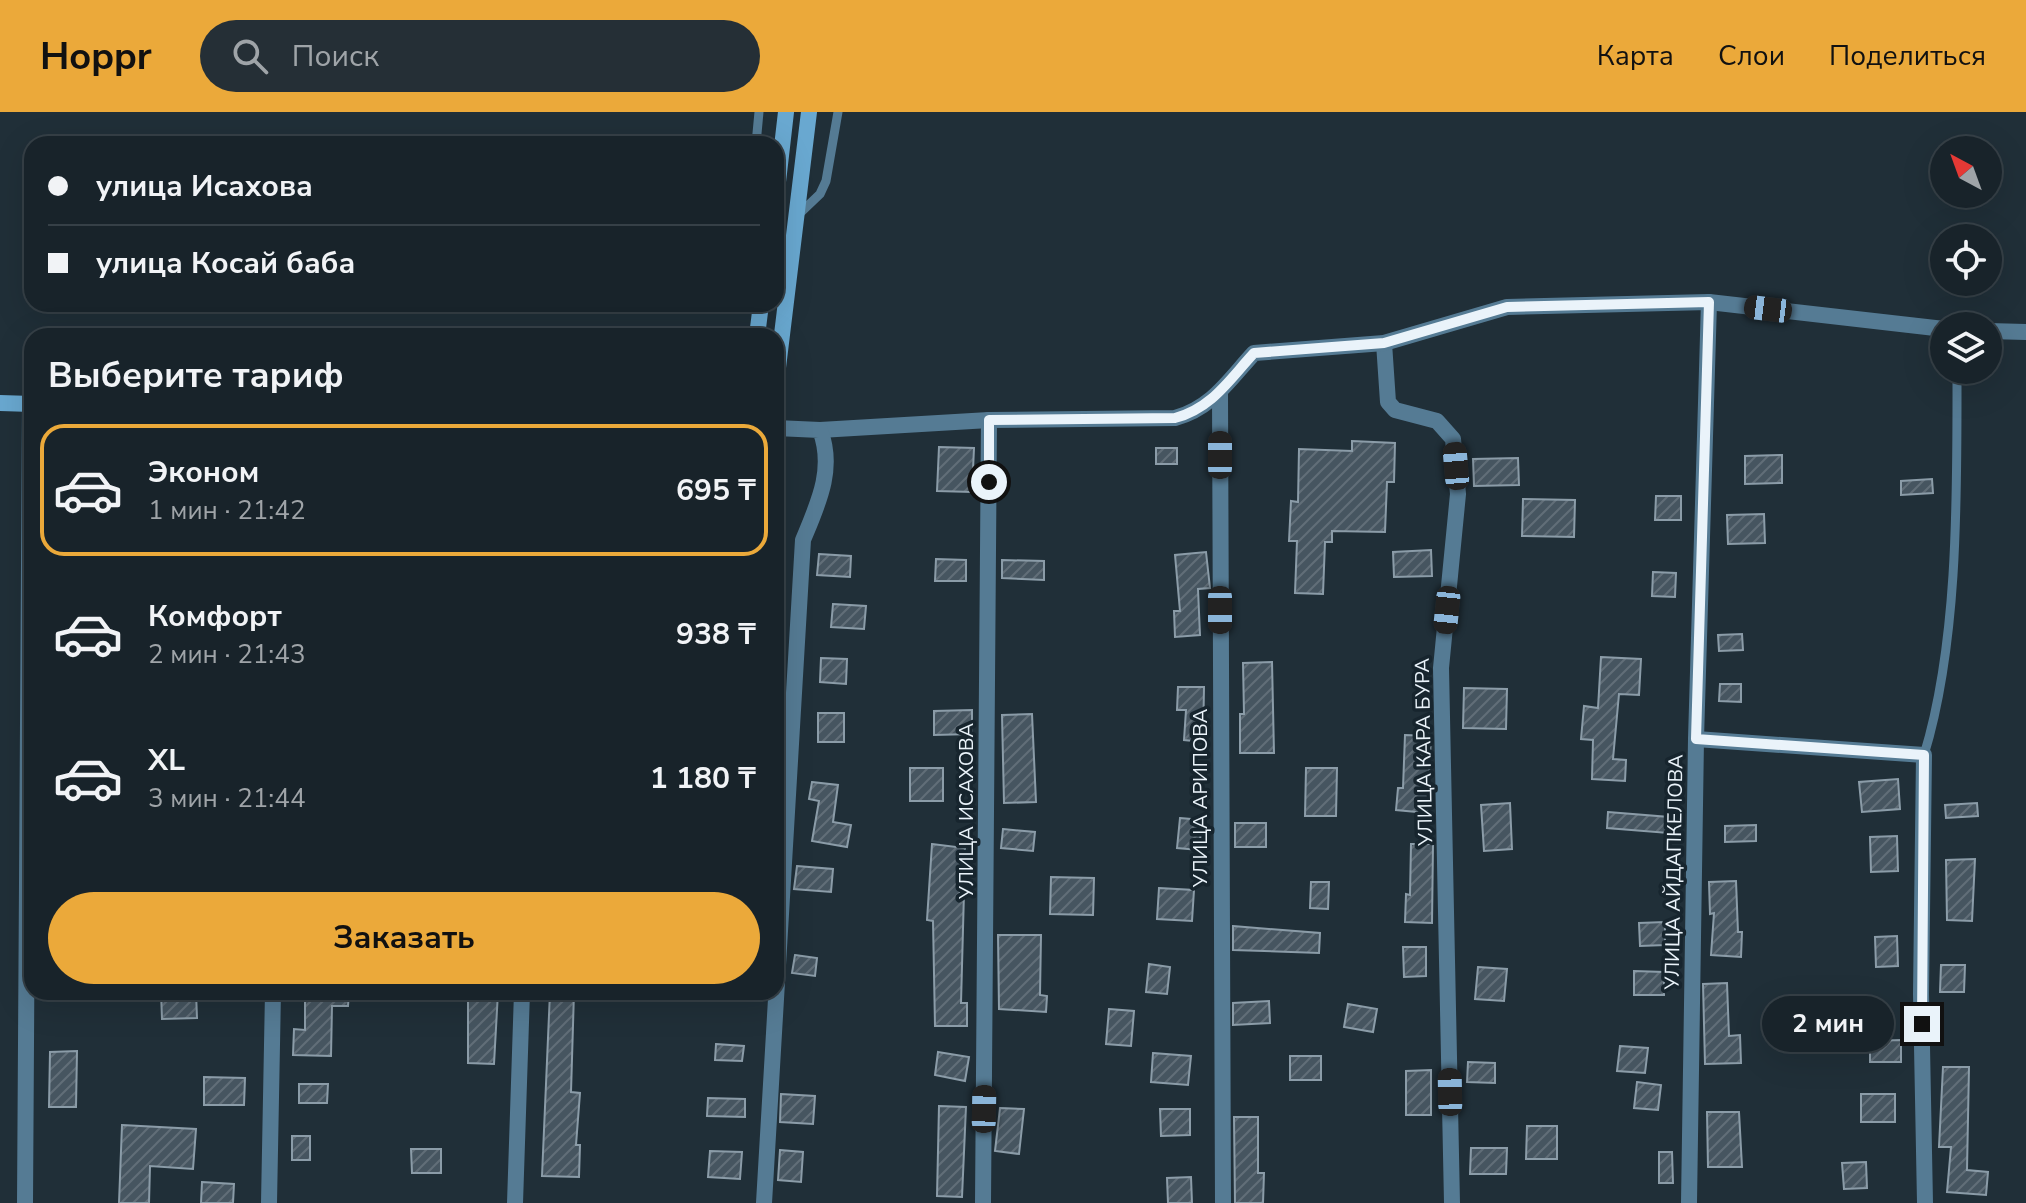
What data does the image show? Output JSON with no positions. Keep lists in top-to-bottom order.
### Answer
{
  "streets": {
    "street": [
      "УЛИЦА КАРА БУРА",
      "УЛИЦА АРИПОВА",
      "УЛИЦА ИСАХОВА",
      "УЛИЦА АЙДАПКЕЛОВА"
    ]
  },
  "north": "top left",
  "page": {
    "header": "Hoppr",
    "search": "Поиск",
    "nav": ["Карта", "Слои", "Поделиться"],
    "banner": ["улица Исахова", "улица Косай баба"],
    "heading": "Выберите тариф",
    "list": [
      {
        "name": "Эконом",
        "note": "1 мин · 21:42",
        "value": "695 ₸"
      },
      {
        "name": "Комфорт",
        "note": "2 мин · 21:43",
        "value": "938 ₸"
      },
      {
        "name": "XL",
        "note": "3 мин · 21:44",
        "value": "1 180 ₸"
      }
    ],
    "buttons": "Заказать",
    "bubble": "2 мин"
  }
}
